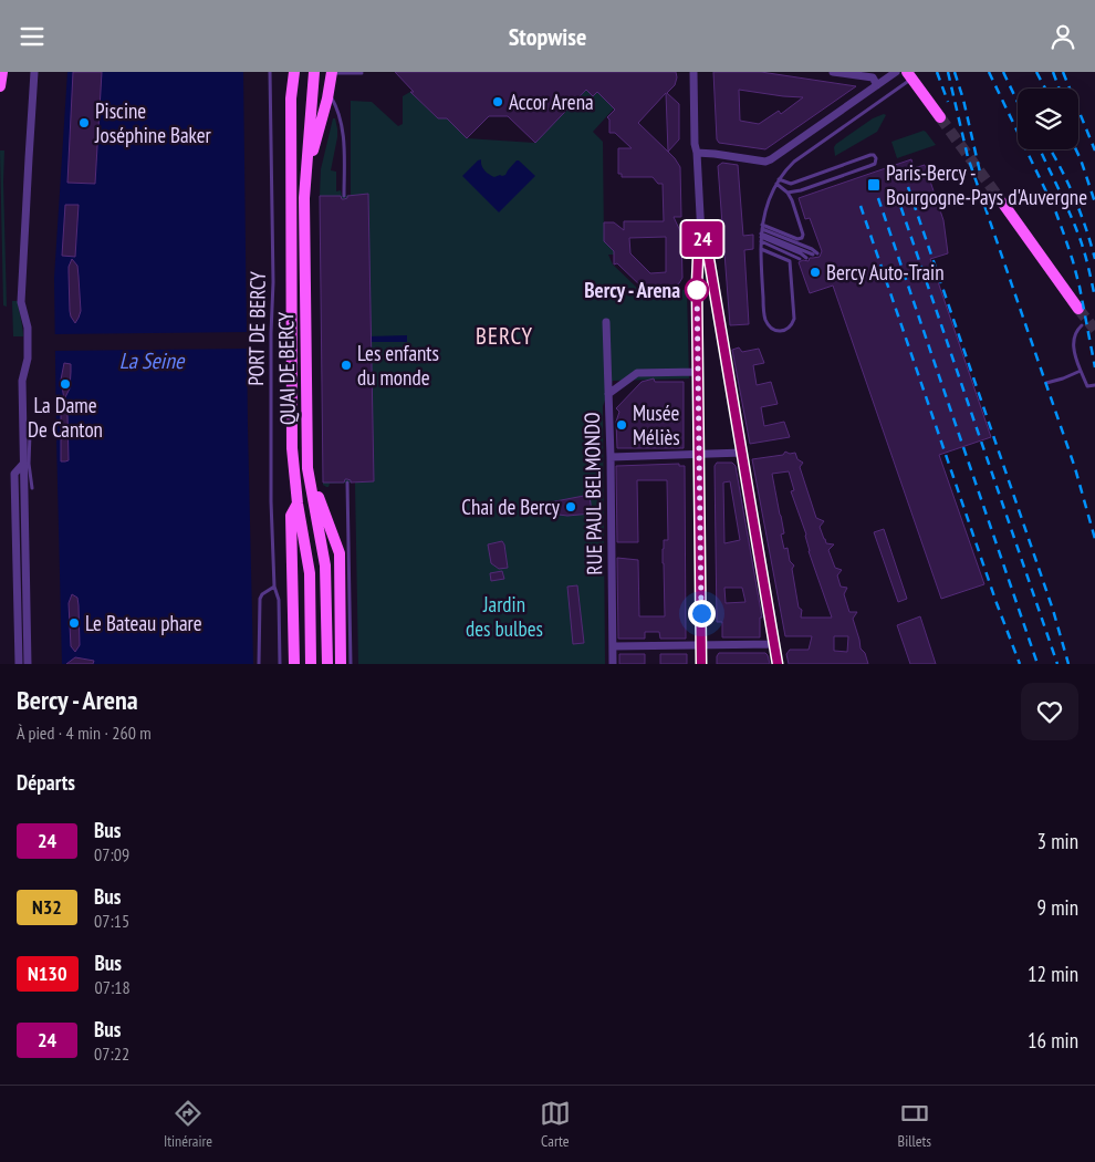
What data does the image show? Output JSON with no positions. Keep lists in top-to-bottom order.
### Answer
{
  "streets": {
    "main road": ["QUAI DE BERCY"],
    "street": ["RUE PAUL BELMONDO"],
    "lane": ["PORT DE BERCY"]
  },
  "districts": ["BERCY"],
  "water": ["La Seine"],
  "parks": ["Jardin des bulbes"],
  "places": {
    "other": [
      "Accor Arena",
      "Piscine Joséphine Baker",
      "Bercy Auto-Train",
      "Bercy - Arena",
      "Les enfants du monde",
      "La Dame De Canton",
      "Musée Méliès",
      "Chai de Bercy",
      "Le Bateau phare"
    ],
    "transit": ["Paris-Bercy - Bourgogne-Pays d'Auvergne"]
  },
  "lines": ["bus line 24"],
  "page": {
    "header": "Stopwise",
    "on_map": "24",
    "heading": [
      ["Bercy - Arena", "À pied · 4 min · 260 m"],
      "Départs"
    ],
    "list": [
      {
        "mark": "24",
        "name": "Bus",
        "note": "07:09",
        "value": "3 min"
      },
      {
        "mark": "N32",
        "name": "Bus",
        "note": "07:15",
        "value": "9 min"
      },
      {
        "mark": "N130",
        "name": "Bus",
        "note": "07:18",
        "value": "12 min"
      },
      {
        "mark": "24",
        "name": "Bus",
        "note": "07:22",
        "value": "16 min"
      }
    ],
    "tabs": ["Itinéraire", "Carte", "Billets"]
  }
}
